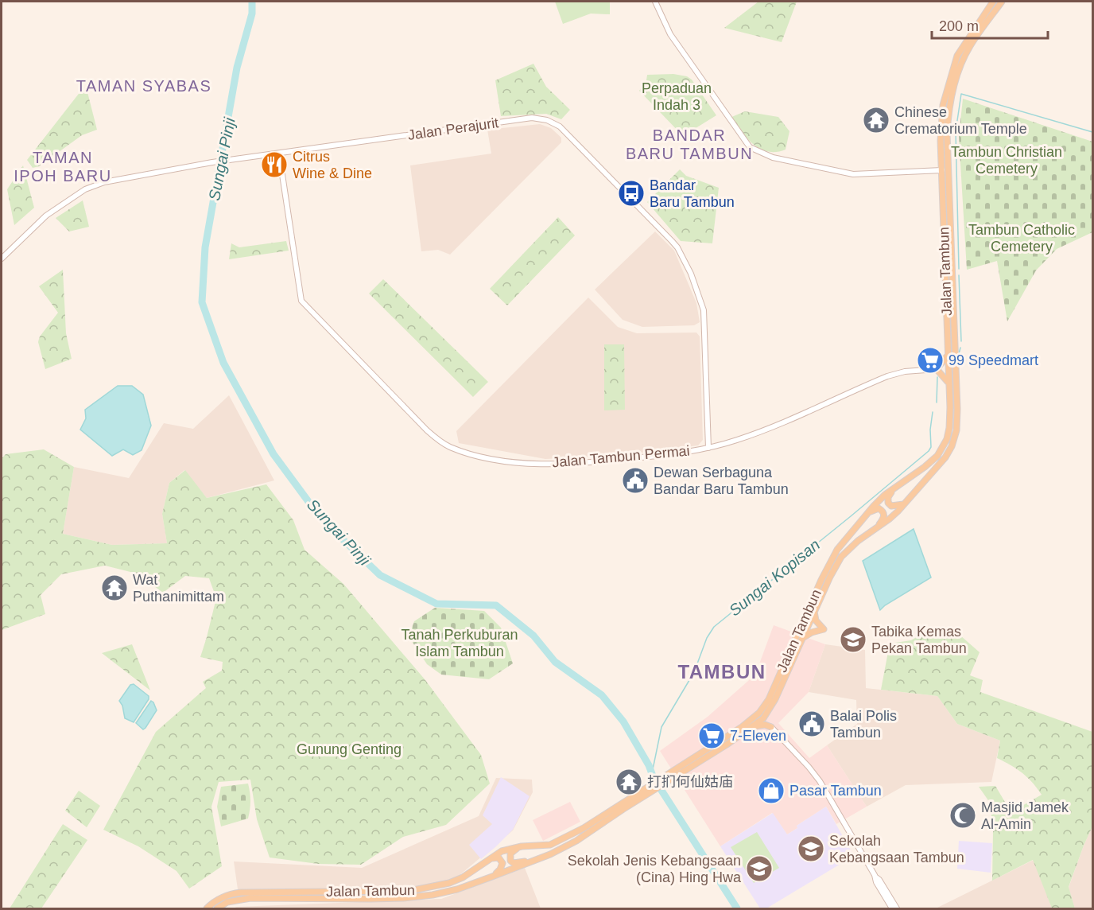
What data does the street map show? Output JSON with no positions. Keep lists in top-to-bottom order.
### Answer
{
  "streets": {
    "main road": ["Jalan Tambun"],
    "street": ["Jalan Perajurit", "Jalan Tambun Permai"]
  },
  "crossings": [
    ["Jalan Perajurit", "Jalan Tambun Permai"]
  ],
  "districts": [
    "TAMAN SYABAS",
    "BANDAR BARU TAMBUN",
    "TAMAN IPOH BARU",
    "TAMBUN"
  ],
  "water": ["Sungai Pinji", "Sungai Kopisan"],
  "parks": [
    "Perpaduan Indah 3",
    "Tambun Christian Cemetery",
    "Tambun Catholic Cemetery",
    "Tanah Perkuburan Islam Tambun",
    "Gunung Genting"
  ],
  "places": {
    "temple": ["Chinese Crematorium Temple", "Wat Puthanimittam", "打扪何仙姑庙"],
    "restaurant": ["Citrus Wine & Dine"],
    "bus stop": ["Bandar Baru Tambun"],
    "supermarket": ["99 Speedmart", "7-Eleven"],
    "public building": ["Dewan Serbaguna Bandar Baru Tambun", "Balai Polis Tambun"],
    "school or university": ["Tabika Kemas Pekan Tambun", "Sekolah Kebangsaan Tambun", "Sekolah Jenis Kebangsaan (Cina) Hing Hwa"],
    "shop": ["Pasar Tambun"],
    "mosque": ["Masjid Jamek Al-Amin"]
  },
  "scale_bar": "200 m"
}
